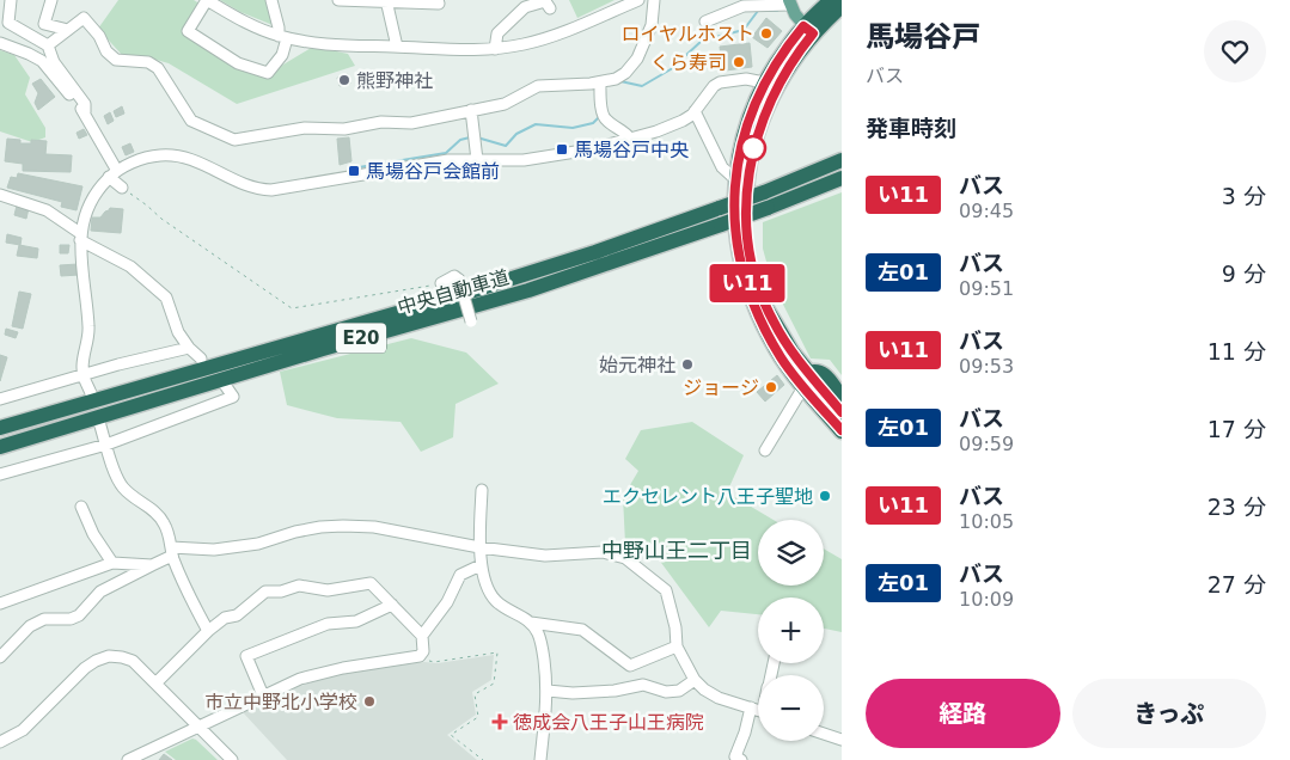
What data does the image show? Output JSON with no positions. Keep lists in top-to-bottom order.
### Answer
{
  "streets": {
    "highway": ["中央自動車道", "E20"]
  },
  "districts": ["中野山王二丁目"],
  "places": {
    "other": [
      "ロイヤルホスト",
      "くら寿司",
      "熊野神社",
      "始元神社",
      "ジョージ",
      "エクセレント八王子聖地",
      "市立中野北小学校"
    ],
    "transit": ["馬場谷戸中央", "馬場谷戸会館前"],
    "health": ["徳成会八王子山王病院"]
  },
  "lines": ["bus line い11"],
  "page": {
    "on_map": "い11",
    "heading": [
      ["馬場谷戸", "バス"],
      "発車時刻"
    ],
    "list": [
      {
        "mark": "い11",
        "name": "バス",
        "note": "09:45",
        "value": "3 分"
      },
      {
        "mark": "左01",
        "name": "バス",
        "note": "09:51",
        "value": "9 分"
      },
      {
        "mark": "い11",
        "name": "バス",
        "note": "09:53",
        "value": "11 分"
      },
      {
        "mark": "左01",
        "name": "バス",
        "note": "09:59",
        "value": "17 分"
      },
      {
        "mark": "い11",
        "name": "バス",
        "note": "10:05",
        "value": "23 分"
      },
      {
        "mark": "左01",
        "name": "バス",
        "note": "10:09",
        "value": "27 分"
      }
    ],
    "map_buttons": ["+", "−"],
    "buttons": ["経路", "きっぷ"]
  }
}
